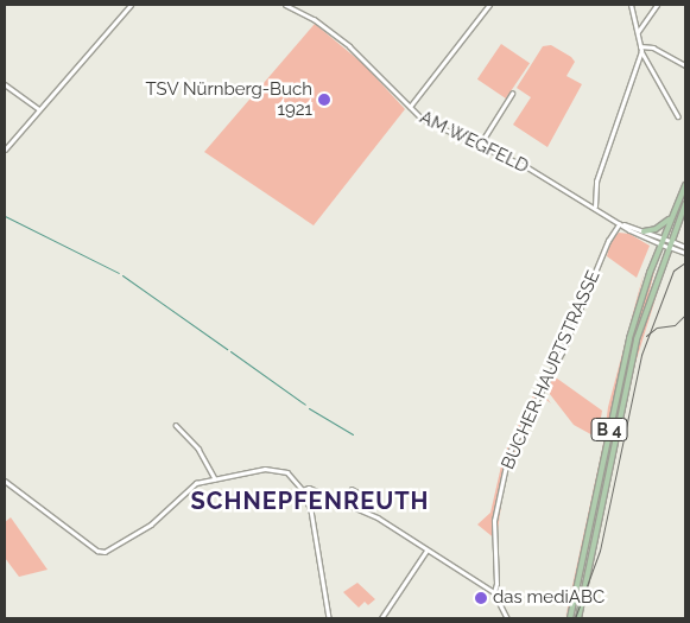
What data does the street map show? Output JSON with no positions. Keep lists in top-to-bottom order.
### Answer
{
  "streets": {
    "main road": ["B 4"],
    "street": ["AM WEGFELD", "BUCHER HAUPTSTRASSE"]
  },
  "crossings": [
    ["AM WEGFELD", "BUCHER HAUPTSTRASSE"],
    ["AM WEGFELD", "B 4"]
  ],
  "districts": ["SCHNEPFENREUTH"],
  "places": ["TSV Nürnberg-Buch 1921", "das mediABC"]
}
